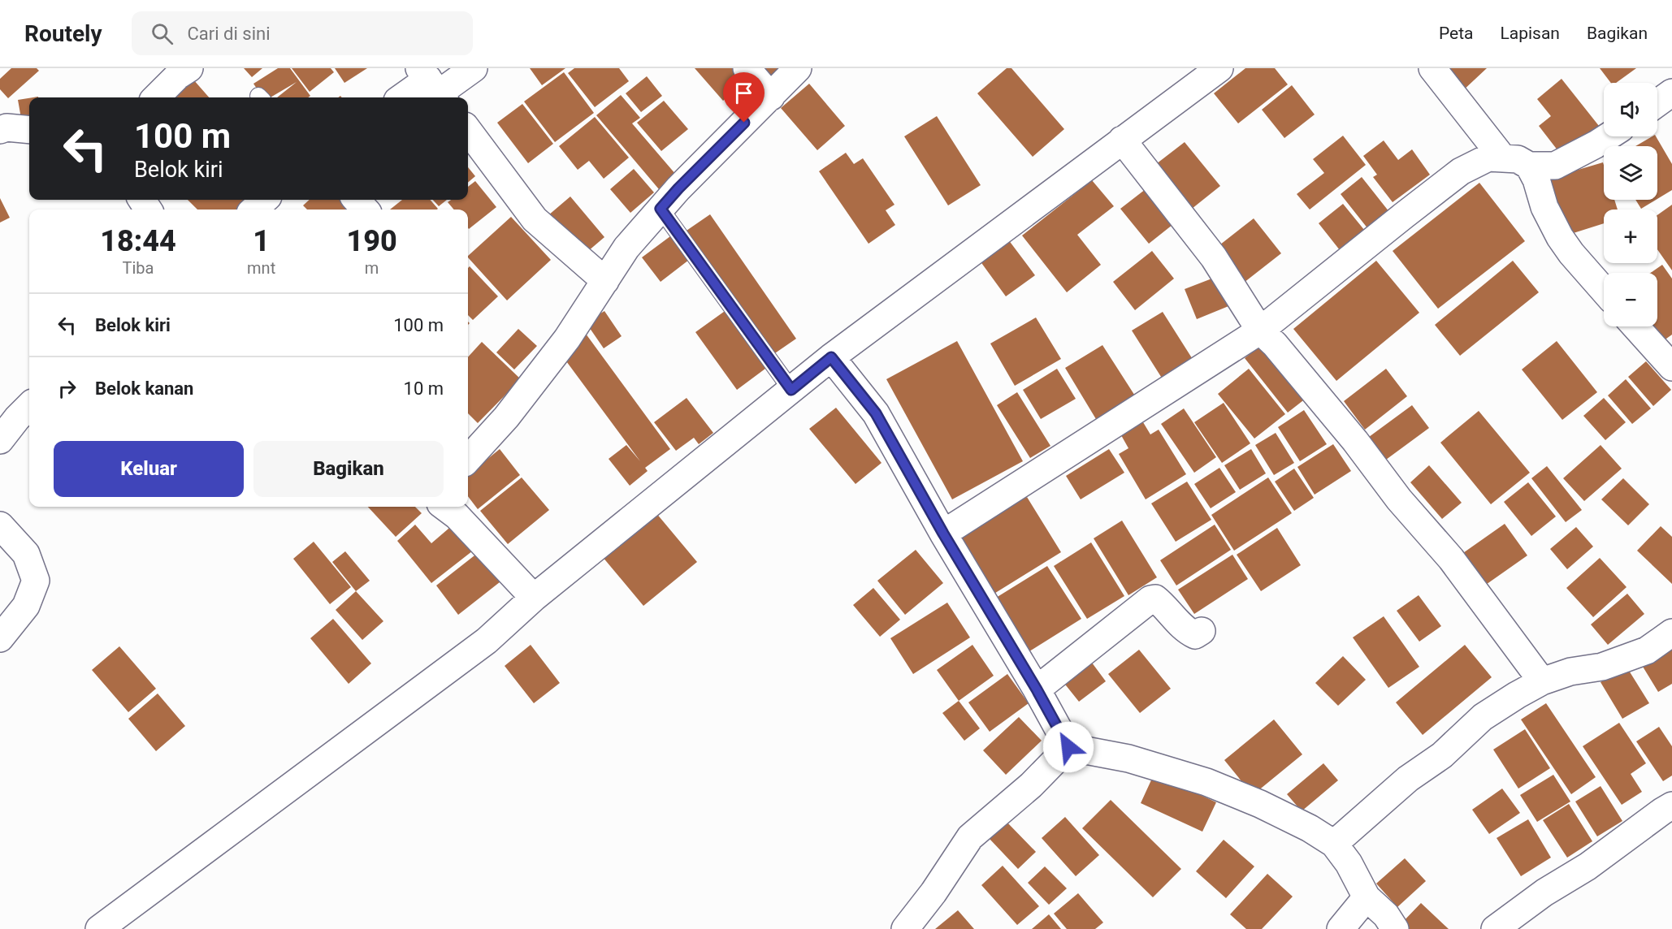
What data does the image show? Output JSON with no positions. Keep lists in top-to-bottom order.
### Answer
{
  "page": {
    "header": "Routely",
    "search": "Cari di sini",
    "nav": ["Peta", "Lapisan", "Bagikan"],
    "map_buttons": ["+", "−"],
    "turn": ["100 m", "Belok kiri"],
    "eta": [
      "18:44",
      "Tiba",
      "1",
      "mnt",
      "190",
      "m"
    ],
    "list": [
      {
        "name": "Belok kiri",
        "value": "100 m"
      },
      {
        "name": "Belok kanan",
        "value": "10 m"
      }
    ],
    "buttons": ["Keluar", "Bagikan"]
  }
}
